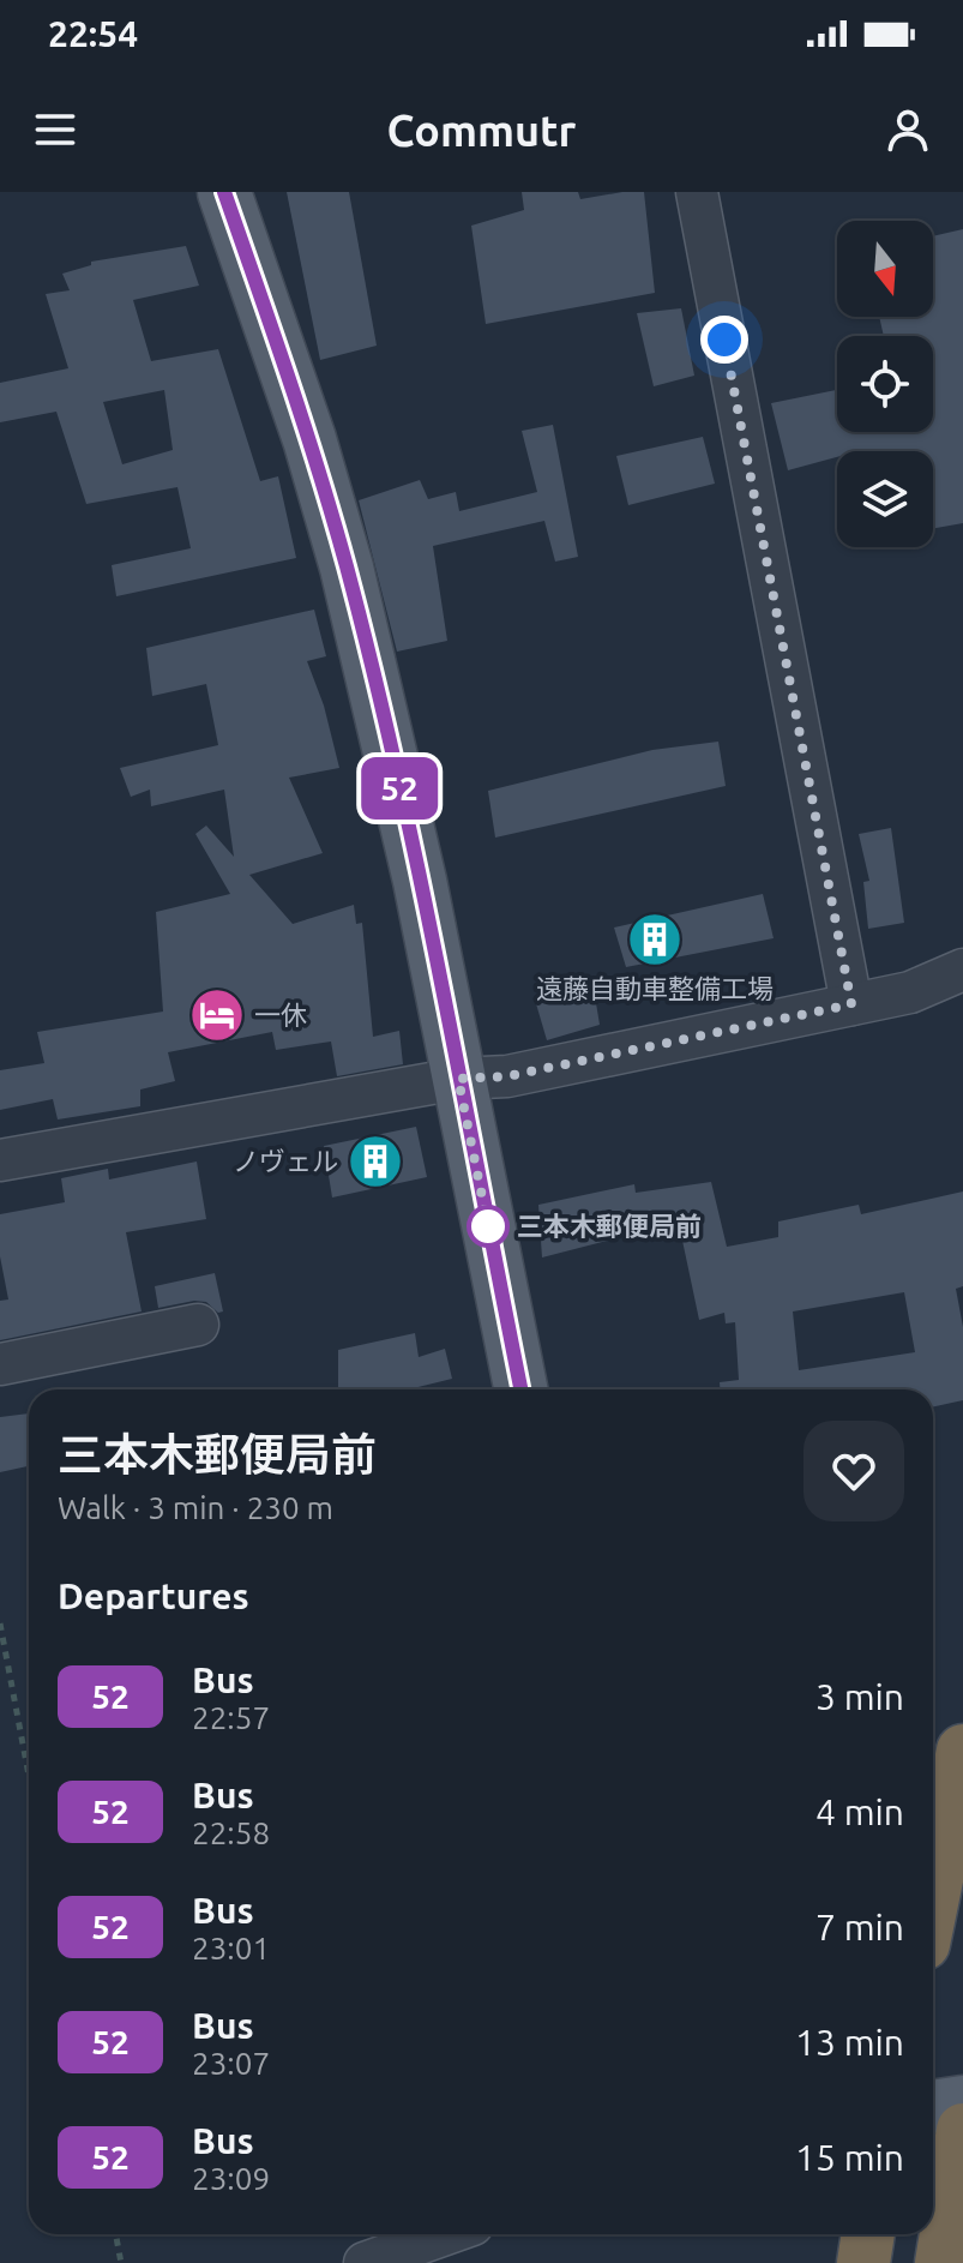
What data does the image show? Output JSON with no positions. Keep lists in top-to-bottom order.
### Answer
{
  "places": {
    "building": ["遠藤自動車整備工場", "ノヴェル"],
    "hotel": ["一休"],
    "other": ["三本木郵便局前"]
  },
  "lines": ["bus line 52"],
  "north": "bottom",
  "page": {
    "status": "22:54",
    "header": "Commutr",
    "on_map": "52",
    "heading": [
      ["三本木郵便局前", "Walk · 3 min · 230 m"],
      "Departures"
    ],
    "list": [
      {
        "mark": "52",
        "name": "Bus",
        "note": "22:57",
        "value": "3 min"
      },
      {
        "mark": "52",
        "name": "Bus",
        "note": "22:58",
        "value": "4 min"
      },
      {
        "mark": "52",
        "name": "Bus",
        "note": "23:01",
        "value": "7 min"
      },
      {
        "mark": "52",
        "name": "Bus",
        "note": "23:07",
        "value": "13 min"
      },
      {
        "mark": "52",
        "name": "Bus",
        "note": "23:09",
        "value": "15 min"
      }
    ]
  }
}
